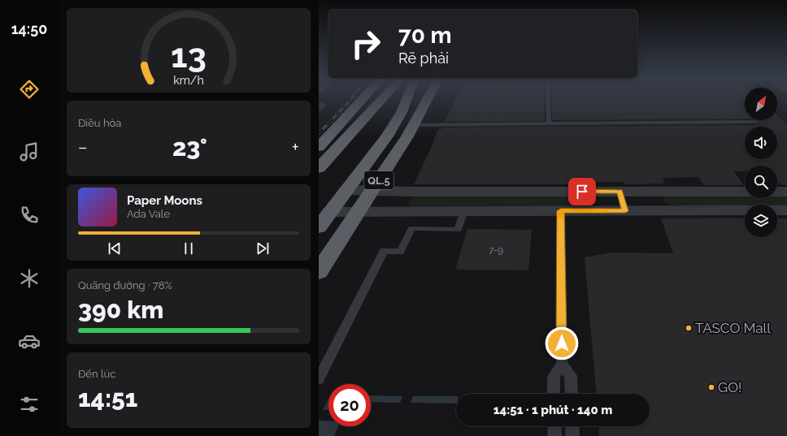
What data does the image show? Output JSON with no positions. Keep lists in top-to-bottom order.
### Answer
{
  "streets": {
    "highway": ["QL.5"]
  },
  "places": ["TASCO Mall", "GO!"],
  "house_numbers": ["7-9"],
  "north": "top right",
  "page": {
    "tabs": "14:50",
    "turn": ["70 m", "Rẽ phải"],
    "tile": [
      "Điều hòa",
      ["Quãng đường · 78%", "390 km"],
      ["Đến lúc", "14:51"]
    ],
    "heat": ["−", "23°", "+"],
    "song": ["Paper Moons", "Ada Vale"],
    "limit": "20",
    "trip": "14:51 · 1 phút · 140 m",
    "gauge": ["13", "km/h"]
  }
}
